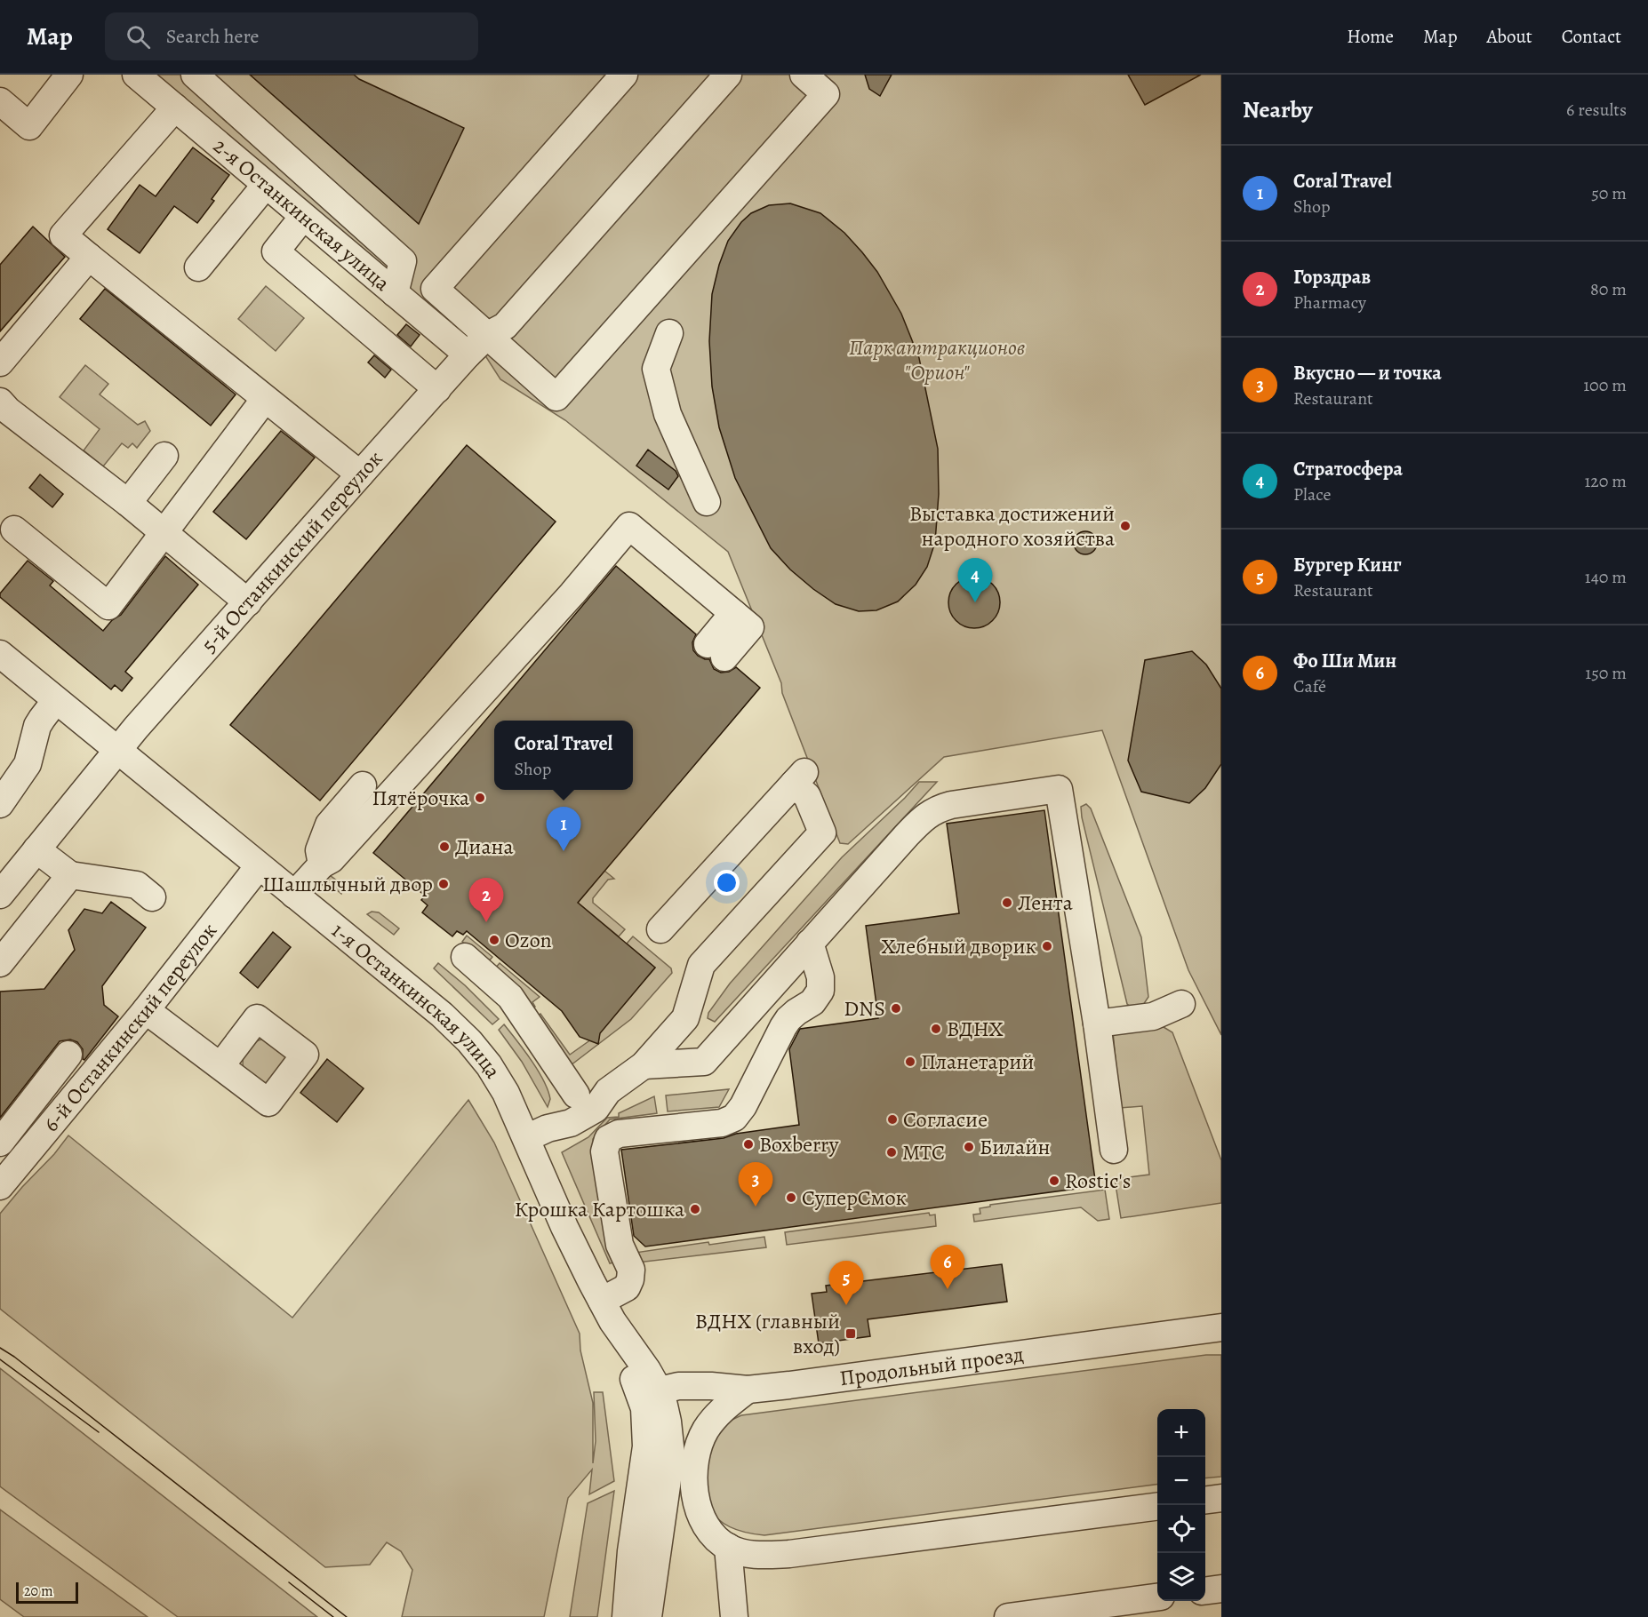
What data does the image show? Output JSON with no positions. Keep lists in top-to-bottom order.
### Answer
{
  "streets": {
    "street": [
      "2-я Останкинская улица",
      "5-й Останкинский переулок",
      "1-я Останкинская улица",
      "6-й Останкинский переулок",
      "Продольный проезд"
    ]
  },
  "crossings": [
    ["2-я Останкинская улица", "5-й Останкинский переулок"],
    ["5-й Останкинский переулок", "1-я Останкинская улица"],
    ["1-я Останкинская улица", "6-й Останкинский переулок"],
    ["1-я Останкинская улица", "Продольный проезд"]
  ],
  "parks": ["Парк аттракционов \"Орион\""],
  "places": {
    "other": [
      "Выставка достижений народного хозяйства",
      "Пятёрочка",
      "Диана",
      "Шашлычный двор",
      "Лента",
      "Ozon",
      "Хлебный дворик",
      "DNS",
      "ВДНХ",
      "Планетарий",
      "Согласие",
      "Boxberry",
      "Билайн",
      "МТС",
      "Rostic's",
      "СуперСмок",
      "Крошка Картошка"
    ],
    "transit": ["ВДНХ (главный вход)"]
  },
  "scale_bar": "20 m",
  "page": {
    "header": "Map",
    "search": "Search here",
    "nav": [
      "Home",
      "Map",
      "About",
      "Contact"
    ],
    "heading": ["Nearby", "6 results"],
    "list": [
      {
        "mark": "1",
        "name": "Coral Travel",
        "note": "Shop",
        "value": "50 m"
      },
      {
        "mark": "2",
        "name": "Горздрав",
        "note": "Pharmacy",
        "value": "80 m"
      },
      {
        "mark": "3",
        "name": "Вкусно — и точка",
        "note": "Restaurant",
        "value": "100 m"
      },
      {
        "mark": "4",
        "name": "Стратосфера",
        "note": "Place",
        "value": "120 m"
      },
      {
        "mark": "5",
        "name": "Бургер Кинг",
        "note": "Restaurant",
        "value": "140 m"
      },
      {
        "mark": "6",
        "name": "Фо Ши Мин",
        "note": "Café",
        "value": "150 m"
      }
    ],
    "pins": [
      "4",
      "1",
      "2",
      "3",
      "6",
      "5"
    ],
    "popup": ["Coral Travel", "Shop"],
    "map_buttons": ["+", "−"],
    "scale": "20 m"
  }
}
